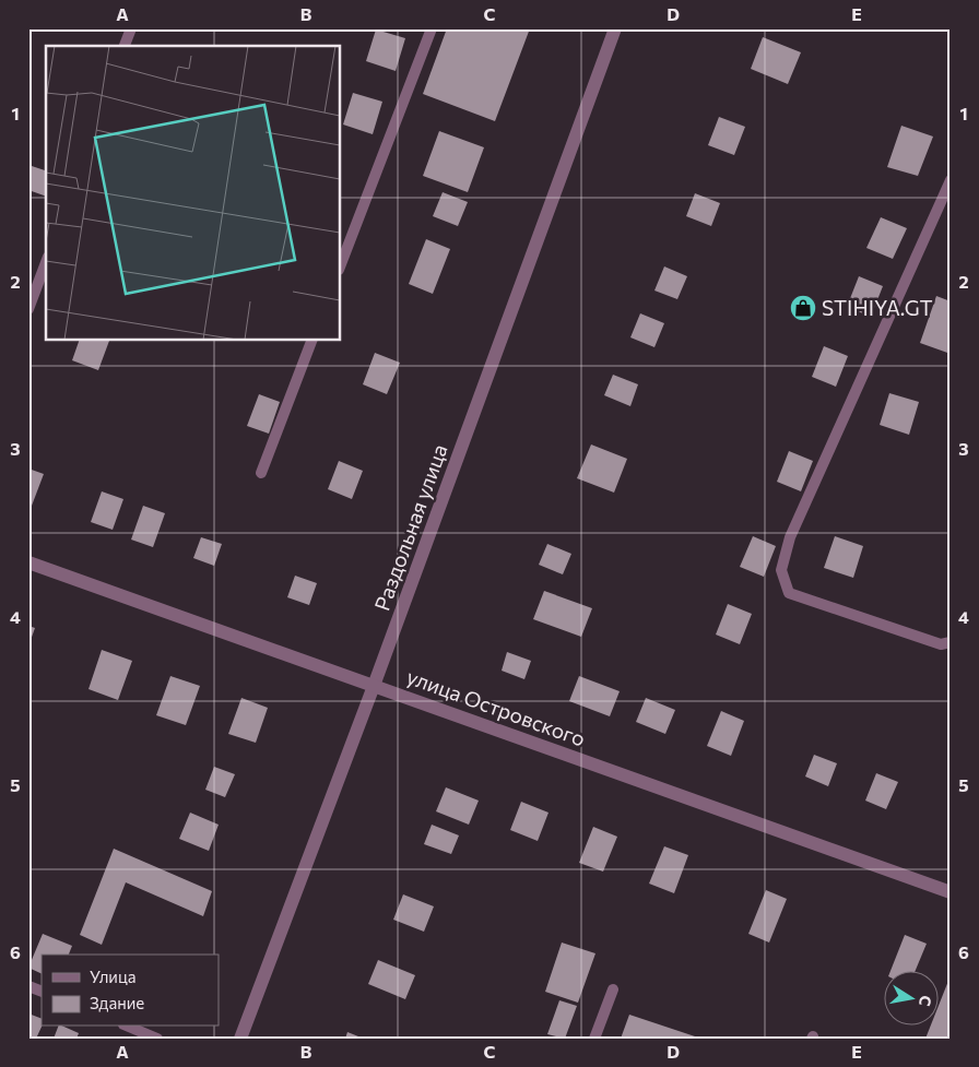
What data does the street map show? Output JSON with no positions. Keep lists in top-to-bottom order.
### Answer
{
  "streets": {
    "street": ["Раздольная улица", "улица Островского"]
  },
  "crossings": [
    ["Раздольная улица", "улица Островского"]
  ],
  "places": {
    "shop": ["STIHIYA.GT"]
  },
  "legend": ["Улица", "Здание"],
  "north": "right",
  "grid": {
    "columns": [
      "A",
      "B",
      "C",
      "D",
      "E"
    ],
    "rows": [
      "1",
      "2",
      "3",
      "4",
      "5",
      "6"
    ]
  }
}
